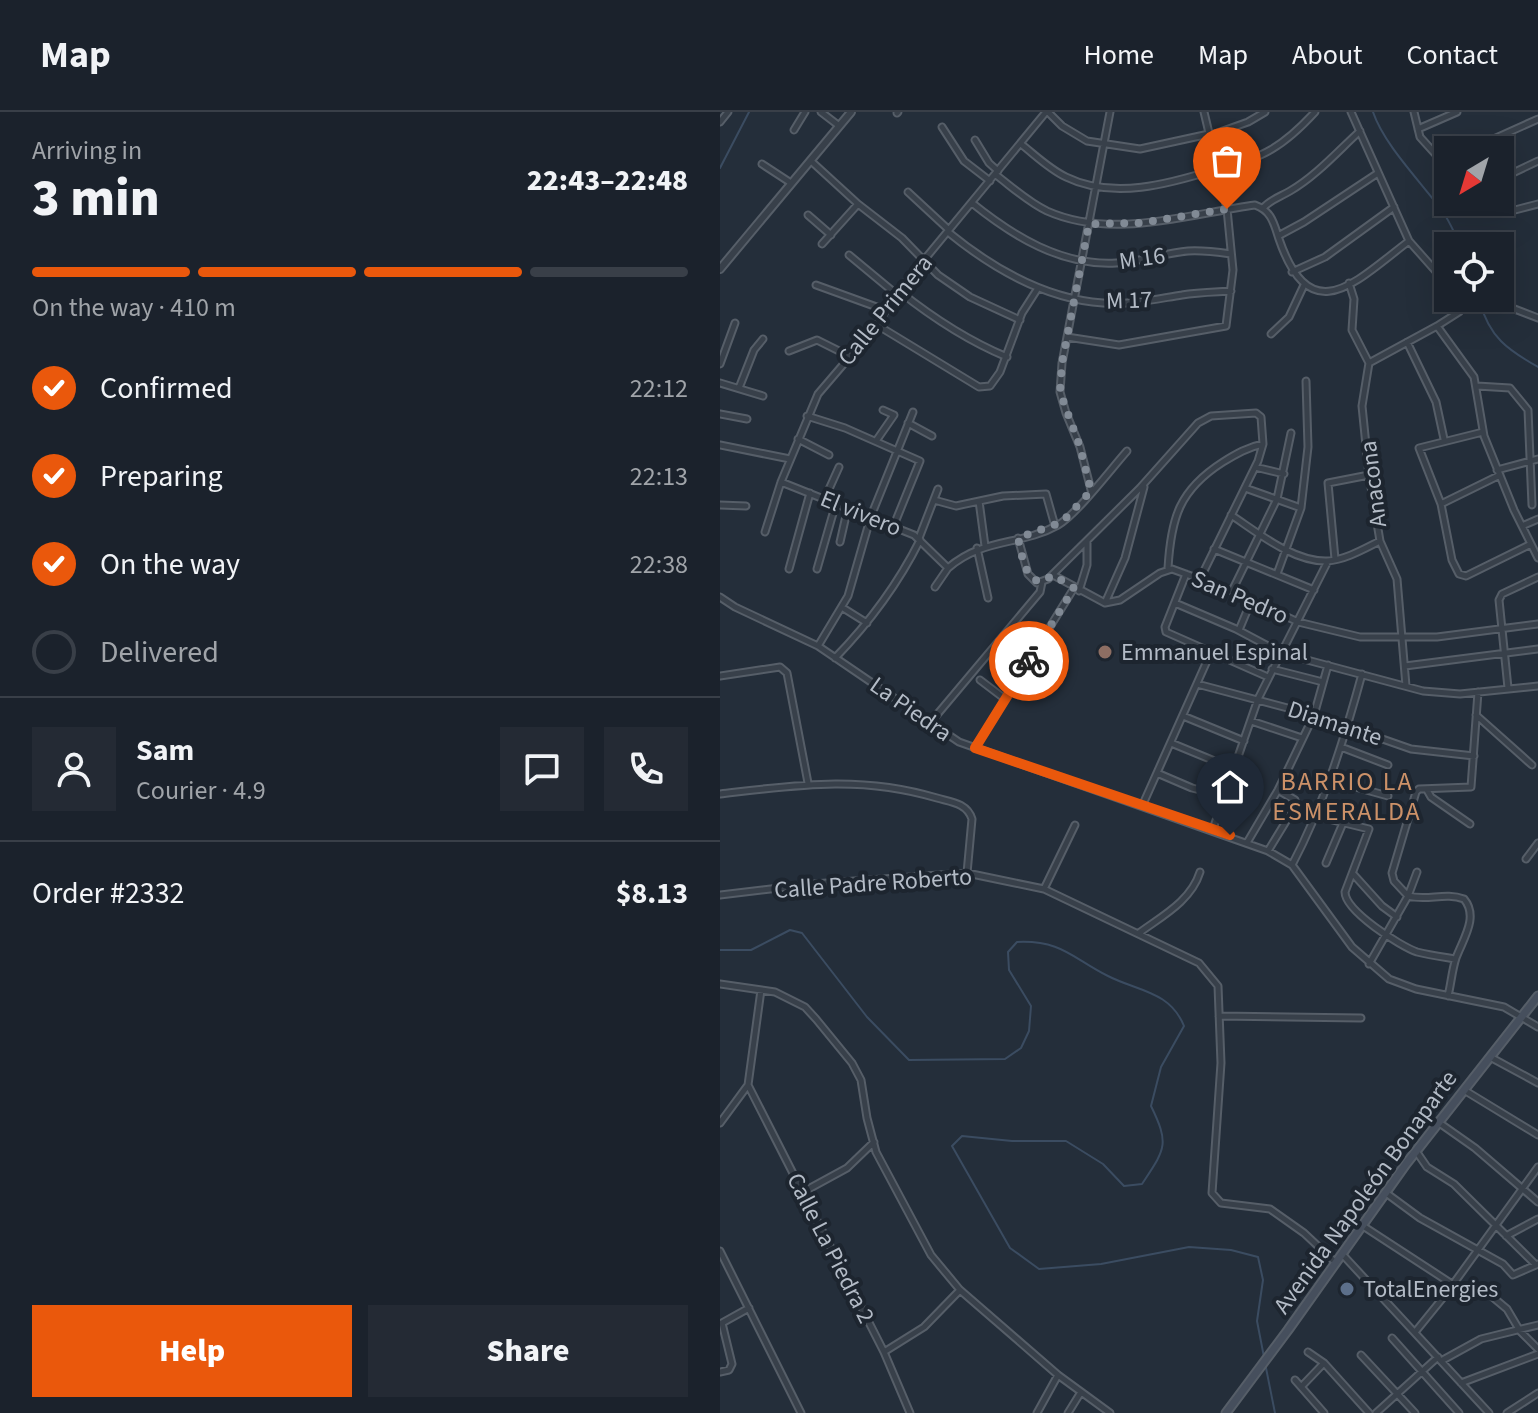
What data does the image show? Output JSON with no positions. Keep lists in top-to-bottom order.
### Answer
{
  "streets": {
    "main road": ["Avenida Napoleón Bonaparte"],
    "street": [
      "M 16",
      "M 17",
      "Calle Primera",
      "Anacona",
      "El vivero",
      "San Pedro",
      "La Piedra",
      "Diamante",
      "Calle Padre Roberto",
      "Calle La Piedra 2"
    ]
  },
  "crossings": [
    ["M 16", "Calle Primera"],
    ["M 17", "Calle Primera"],
    ["Calle Primera", "El vivero"],
    ["Anacona", "San Pedro"],
    ["La Piedra", "Avenida Napoleón Bonaparte"],
    ["Calle Padre Roberto", "Avenida Napoleón Bonaparte"]
  ],
  "districts": ["BARRIO LA ESMERALDA"],
  "places": ["Emmanuel Espinal", "TotalEnergies"],
  "north": "bottom left",
  "page": {
    "header": "Map",
    "nav": [
      "Home",
      "Map",
      "About",
      "Contact"
    ],
    "heading": ["3 min", "Arriving in", "22:43–22:48"],
    "panel": [
      "Sam",
      "Courier · 4.9",
      "Order #2332",
      "$8.13"
    ],
    "bar": "On the way · 410 m",
    "list": [
      ["Confirmed", "22:12"],
      ["Preparing", "22:13"],
      ["On the way", "22:38"],
      "Delivered"
    ],
    "buttons": ["Help", "Share"]
  }
}
